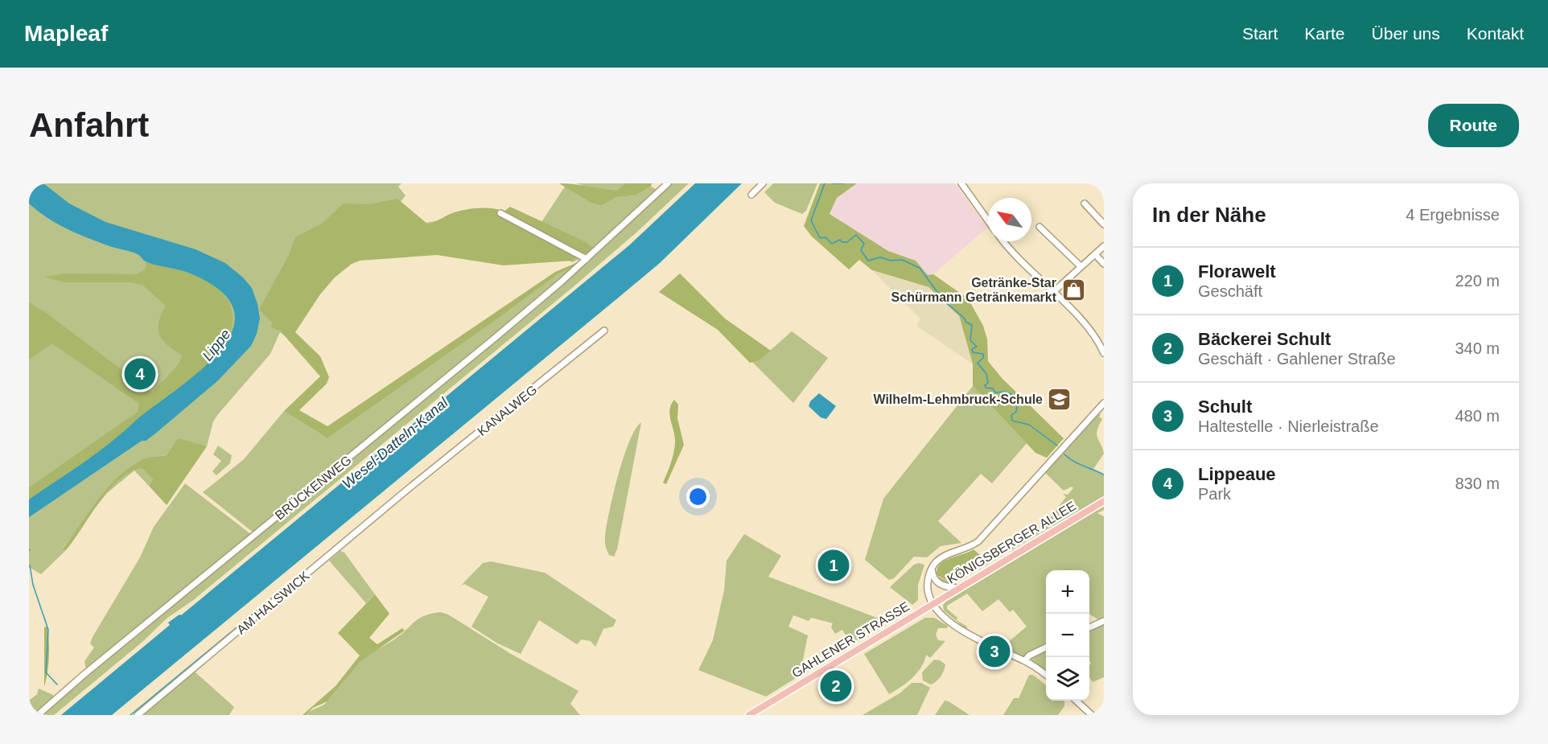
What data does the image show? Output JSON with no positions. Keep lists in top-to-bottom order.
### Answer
{
  "streets": {
    "main road": ["KÖNIGSBERGER ALLEE", "GAHLENER STRASSE"],
    "street": ["KANALWEG", "BRÜCKENWEG", "AM HALSWICK"]
  },
  "crossings": [
    ["KANALWEG", "AM HALSWICK"],
    ["KÖNIGSBERGER ALLEE", "GAHLENER STRASSE"]
  ],
  "water": ["Lippe", "Wesel-Datteln-Kanal"],
  "places": {
    "shop": ["Getränke-Star Schürmann Getränkemarkt"],
    "school or university": ["Wilhelm-Lehmbruck-Schule"]
  },
  "north": "top left",
  "page": {
    "header": "Mapleaf",
    "nav": [
      "Start",
      "Karte",
      "Über uns",
      "Kontakt"
    ],
    "buttons": "Route",
    "title": "Anfahrt",
    "heading": ["In der Nähe", "4 Ergebnisse"],
    "list": [
      {
        "mark": "1",
        "name": "Florawelt",
        "note": "Geschäft",
        "value": "220 m"
      },
      {
        "mark": "2",
        "name": "Bäckerei Schult",
        "note": "Geschäft · Gahlener Straße",
        "value": "340 m"
      },
      {
        "mark": "3",
        "name": "Schult",
        "note": "Haltestelle · Nierleistraße",
        "value": "480 m"
      },
      {
        "mark": "4",
        "name": "Lippeaue",
        "note": "Park",
        "value": "830 m"
      }
    ],
    "pins": [
      "4",
      "1",
      "3",
      "2"
    ],
    "map_buttons": ["+", "−"]
  }
}
